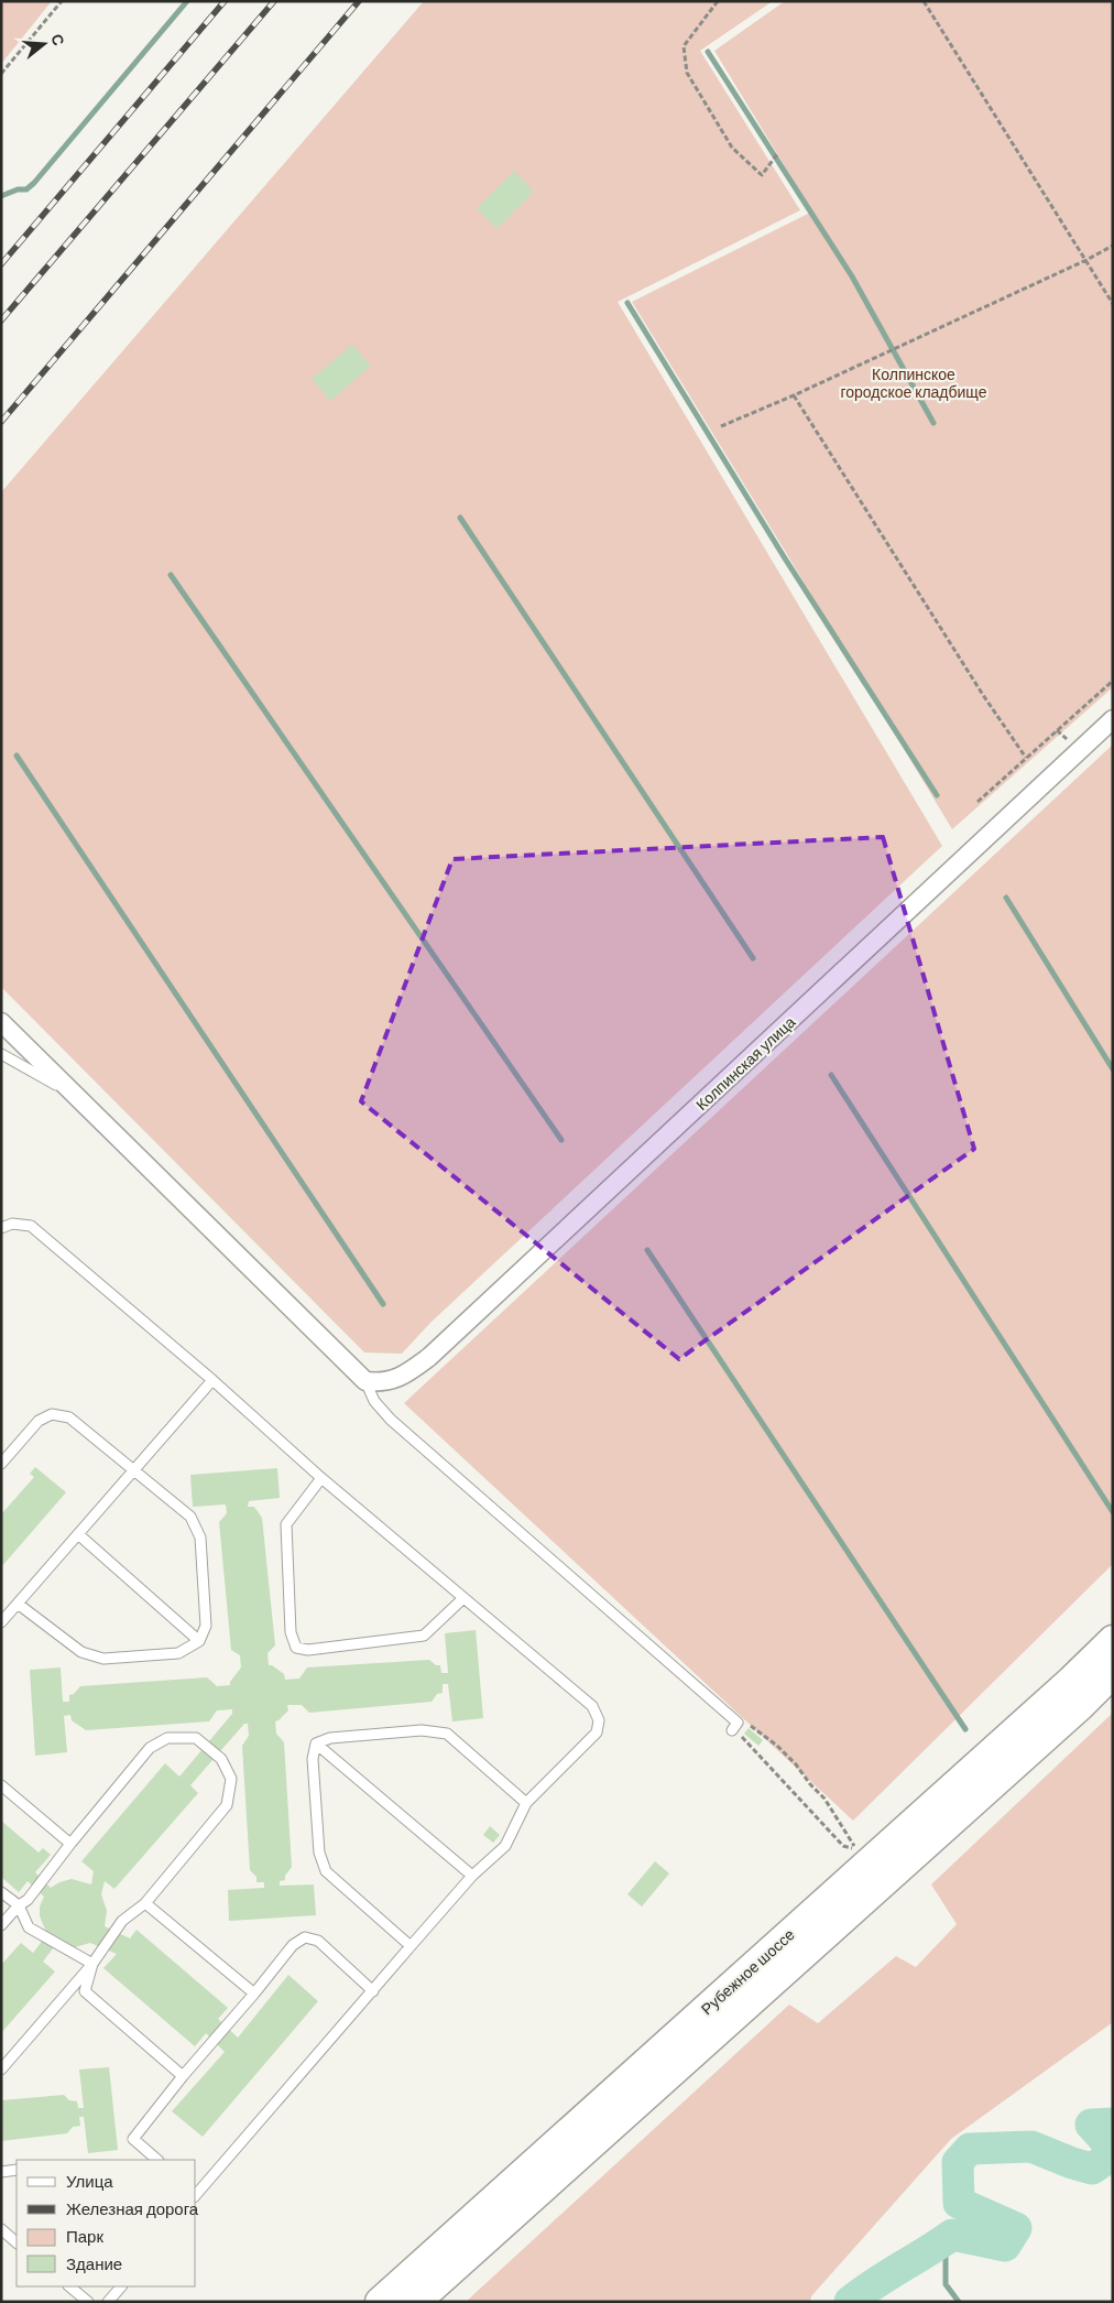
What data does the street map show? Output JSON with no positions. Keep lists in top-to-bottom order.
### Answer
{
  "streets": {
    "main road": ["Рубежное шоссе"],
    "street": ["Колпинская улица"]
  },
  "parks": ["Колпинское городское кладбище"],
  "legend": [
    "Улица",
    "Железная дорога",
    "Парк",
    "Здание"
  ],
  "north": "right"
}
